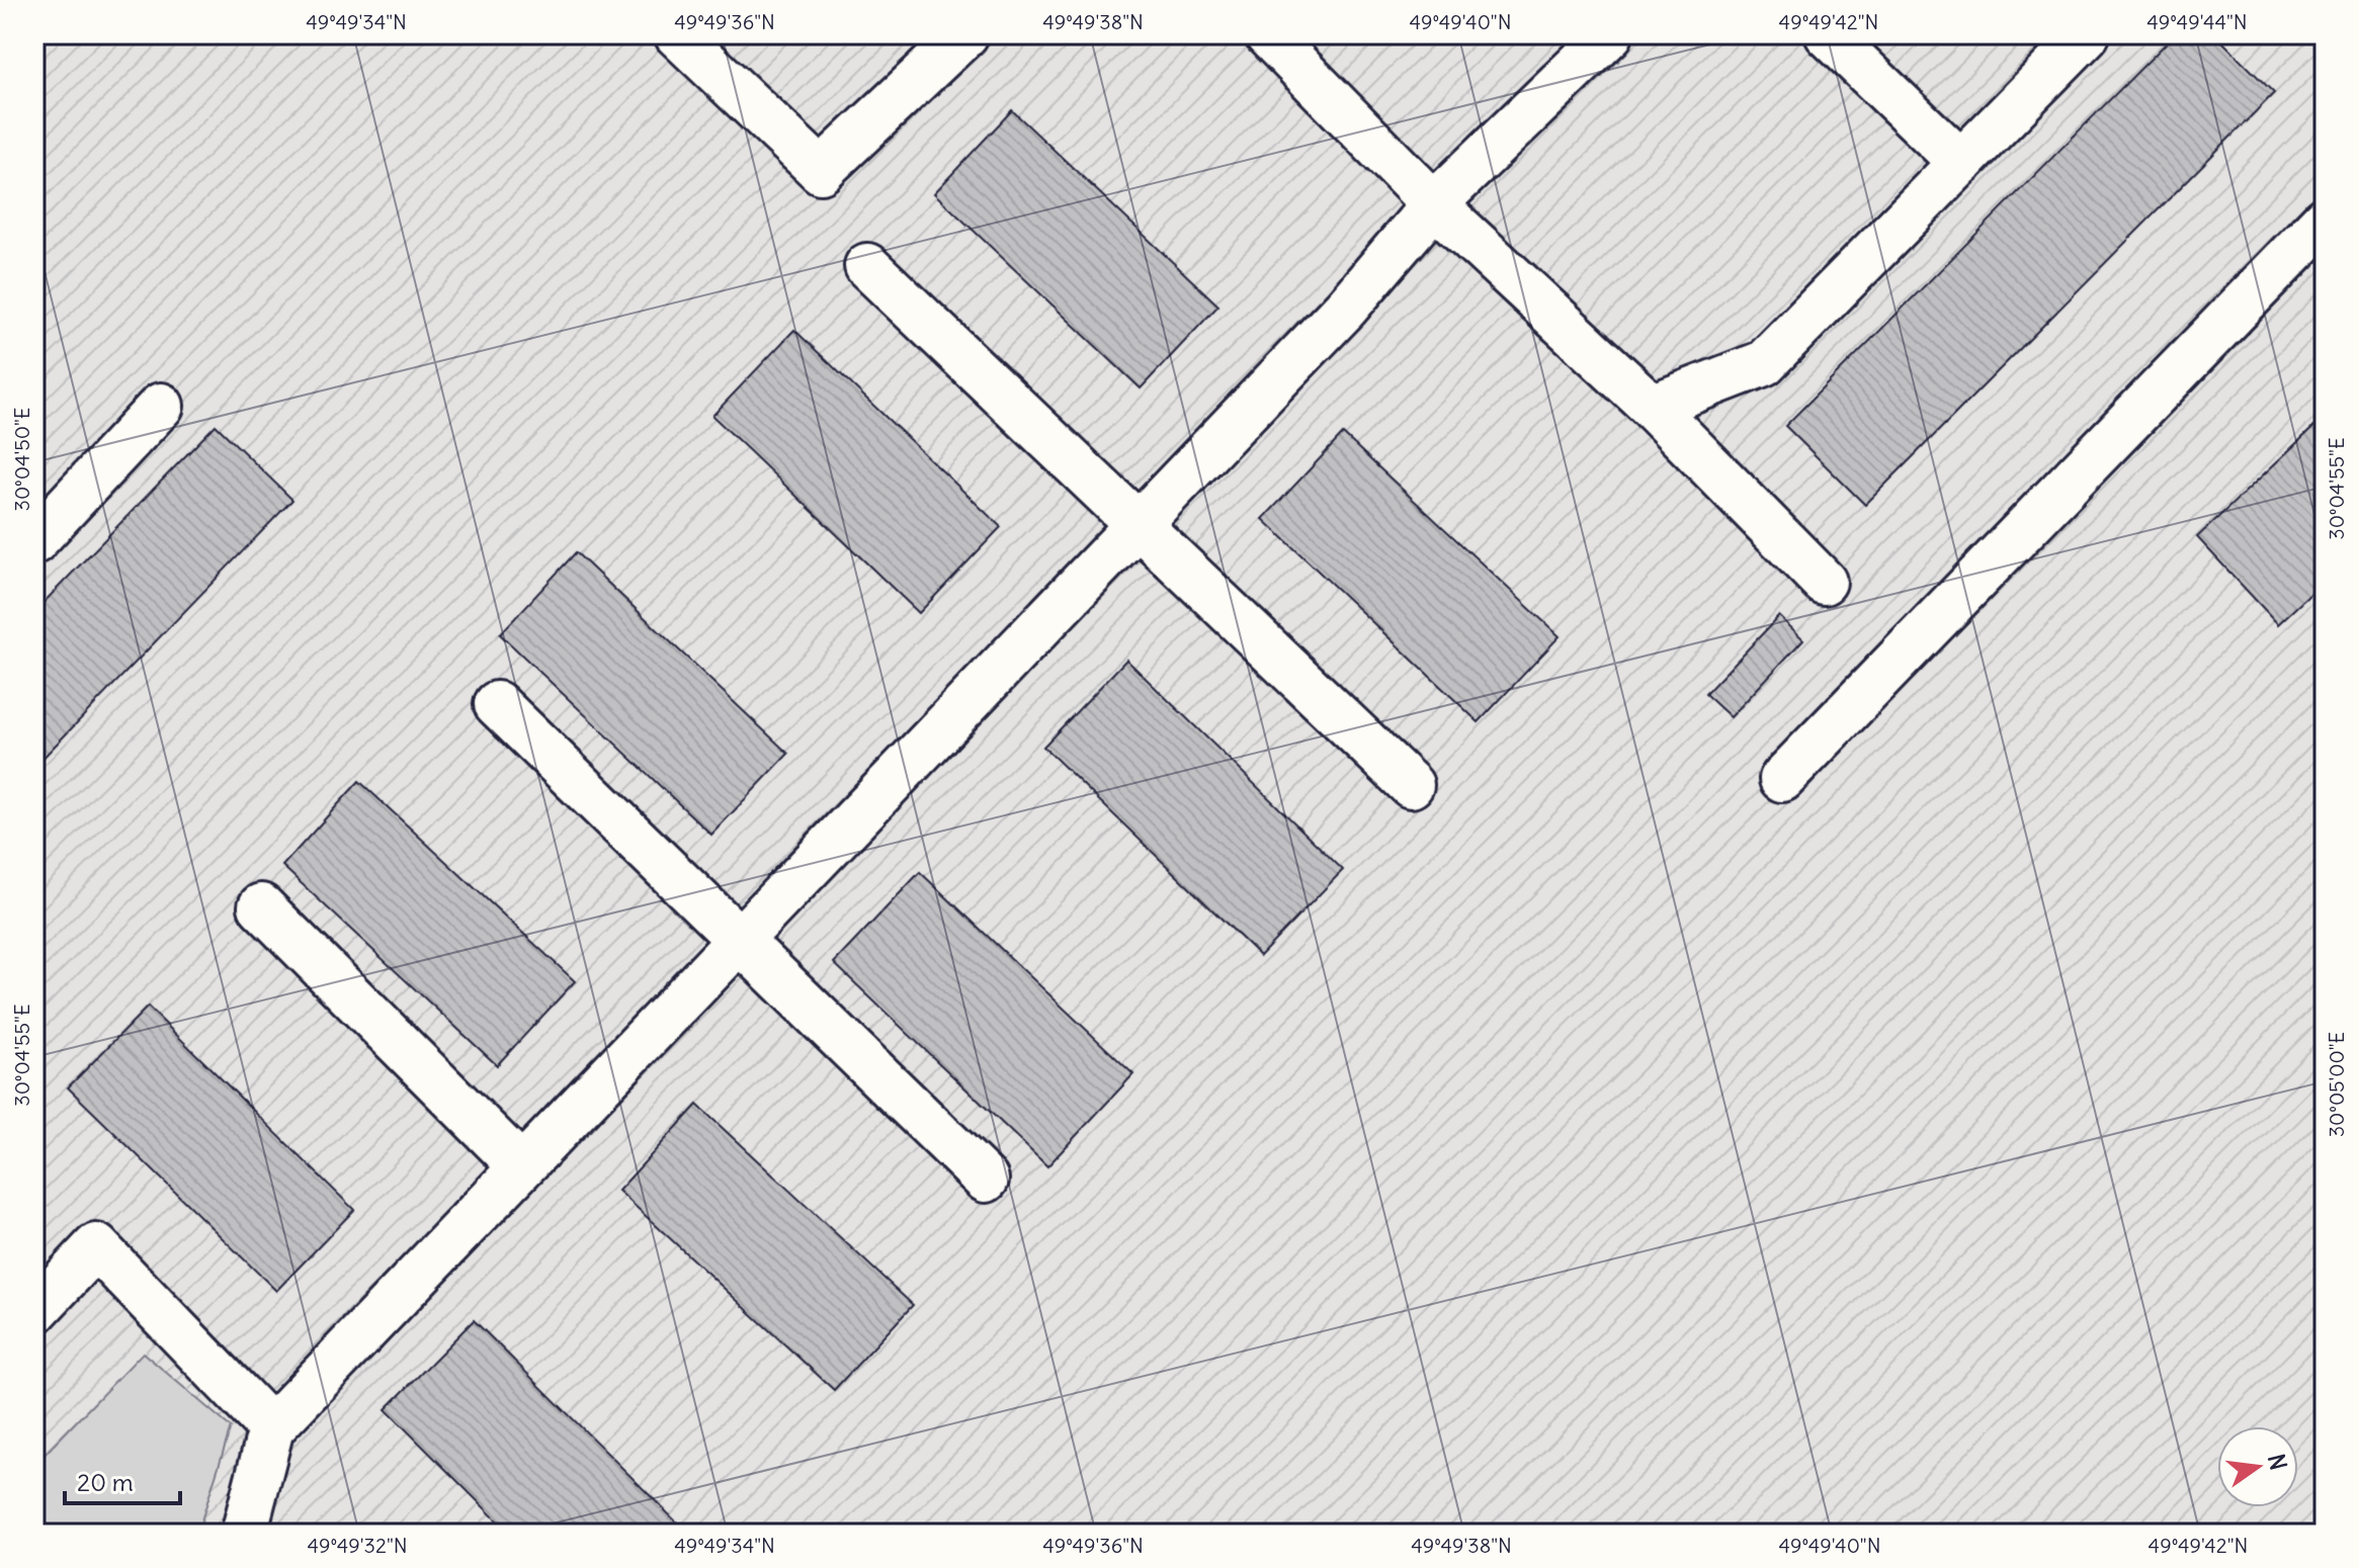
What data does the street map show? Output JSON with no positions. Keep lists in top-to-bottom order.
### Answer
{
  "scale_bar": "20 m",
  "north": "right",
  "coordinates": [
    "49°49'34\"N",
    "49°49'36\"N",
    "49°49'38\"N",
    "49°49'40\"N",
    "49°49'42\"N",
    "49°49'44\"N",
    "30°04'50\"E",
    "30°04'55\"E",
    "30°05'00\"E",
    "49°49'32\"N"
  ]
}
